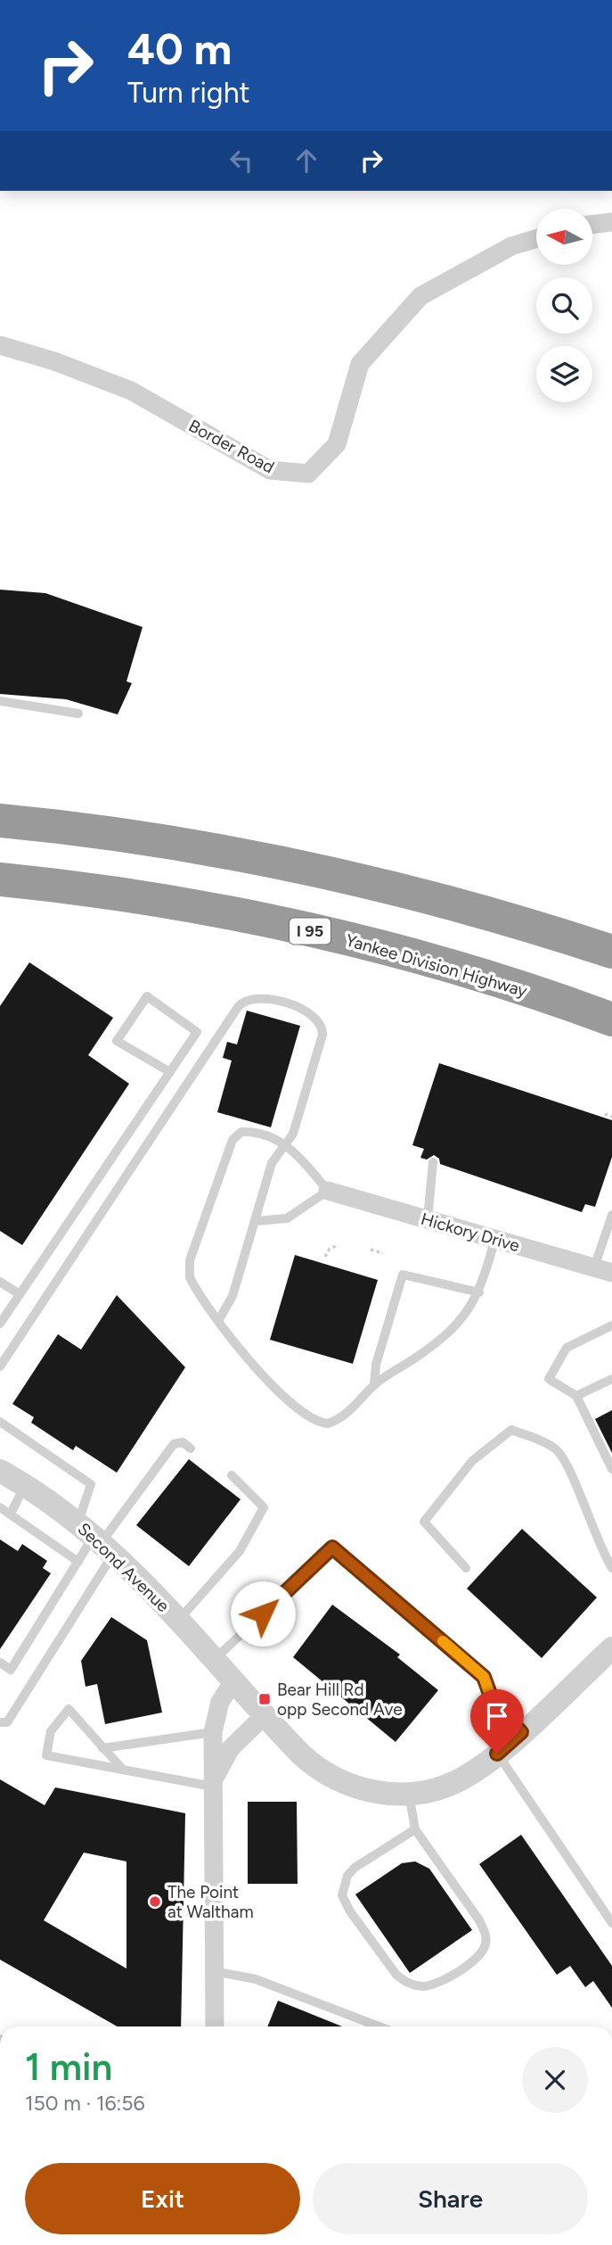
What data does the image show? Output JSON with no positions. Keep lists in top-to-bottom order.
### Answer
{
  "streets": {
    "highway": ["I 95", "Yankee Division Highway"],
    "street": ["Border Road", "Hickory Drive", "Second Avenue"]
  },
  "places": {
    "transit": ["Bear Hill Rd opp Second Ave"],
    "other": ["The Point at Waltham"]
  },
  "north": "left",
  "page": {
    "turn": ["40 m", "Turn right"],
    "heading": ["1 min", "150 m · 16:56"],
    "buttons": ["Exit", "Share"]
  }
}
